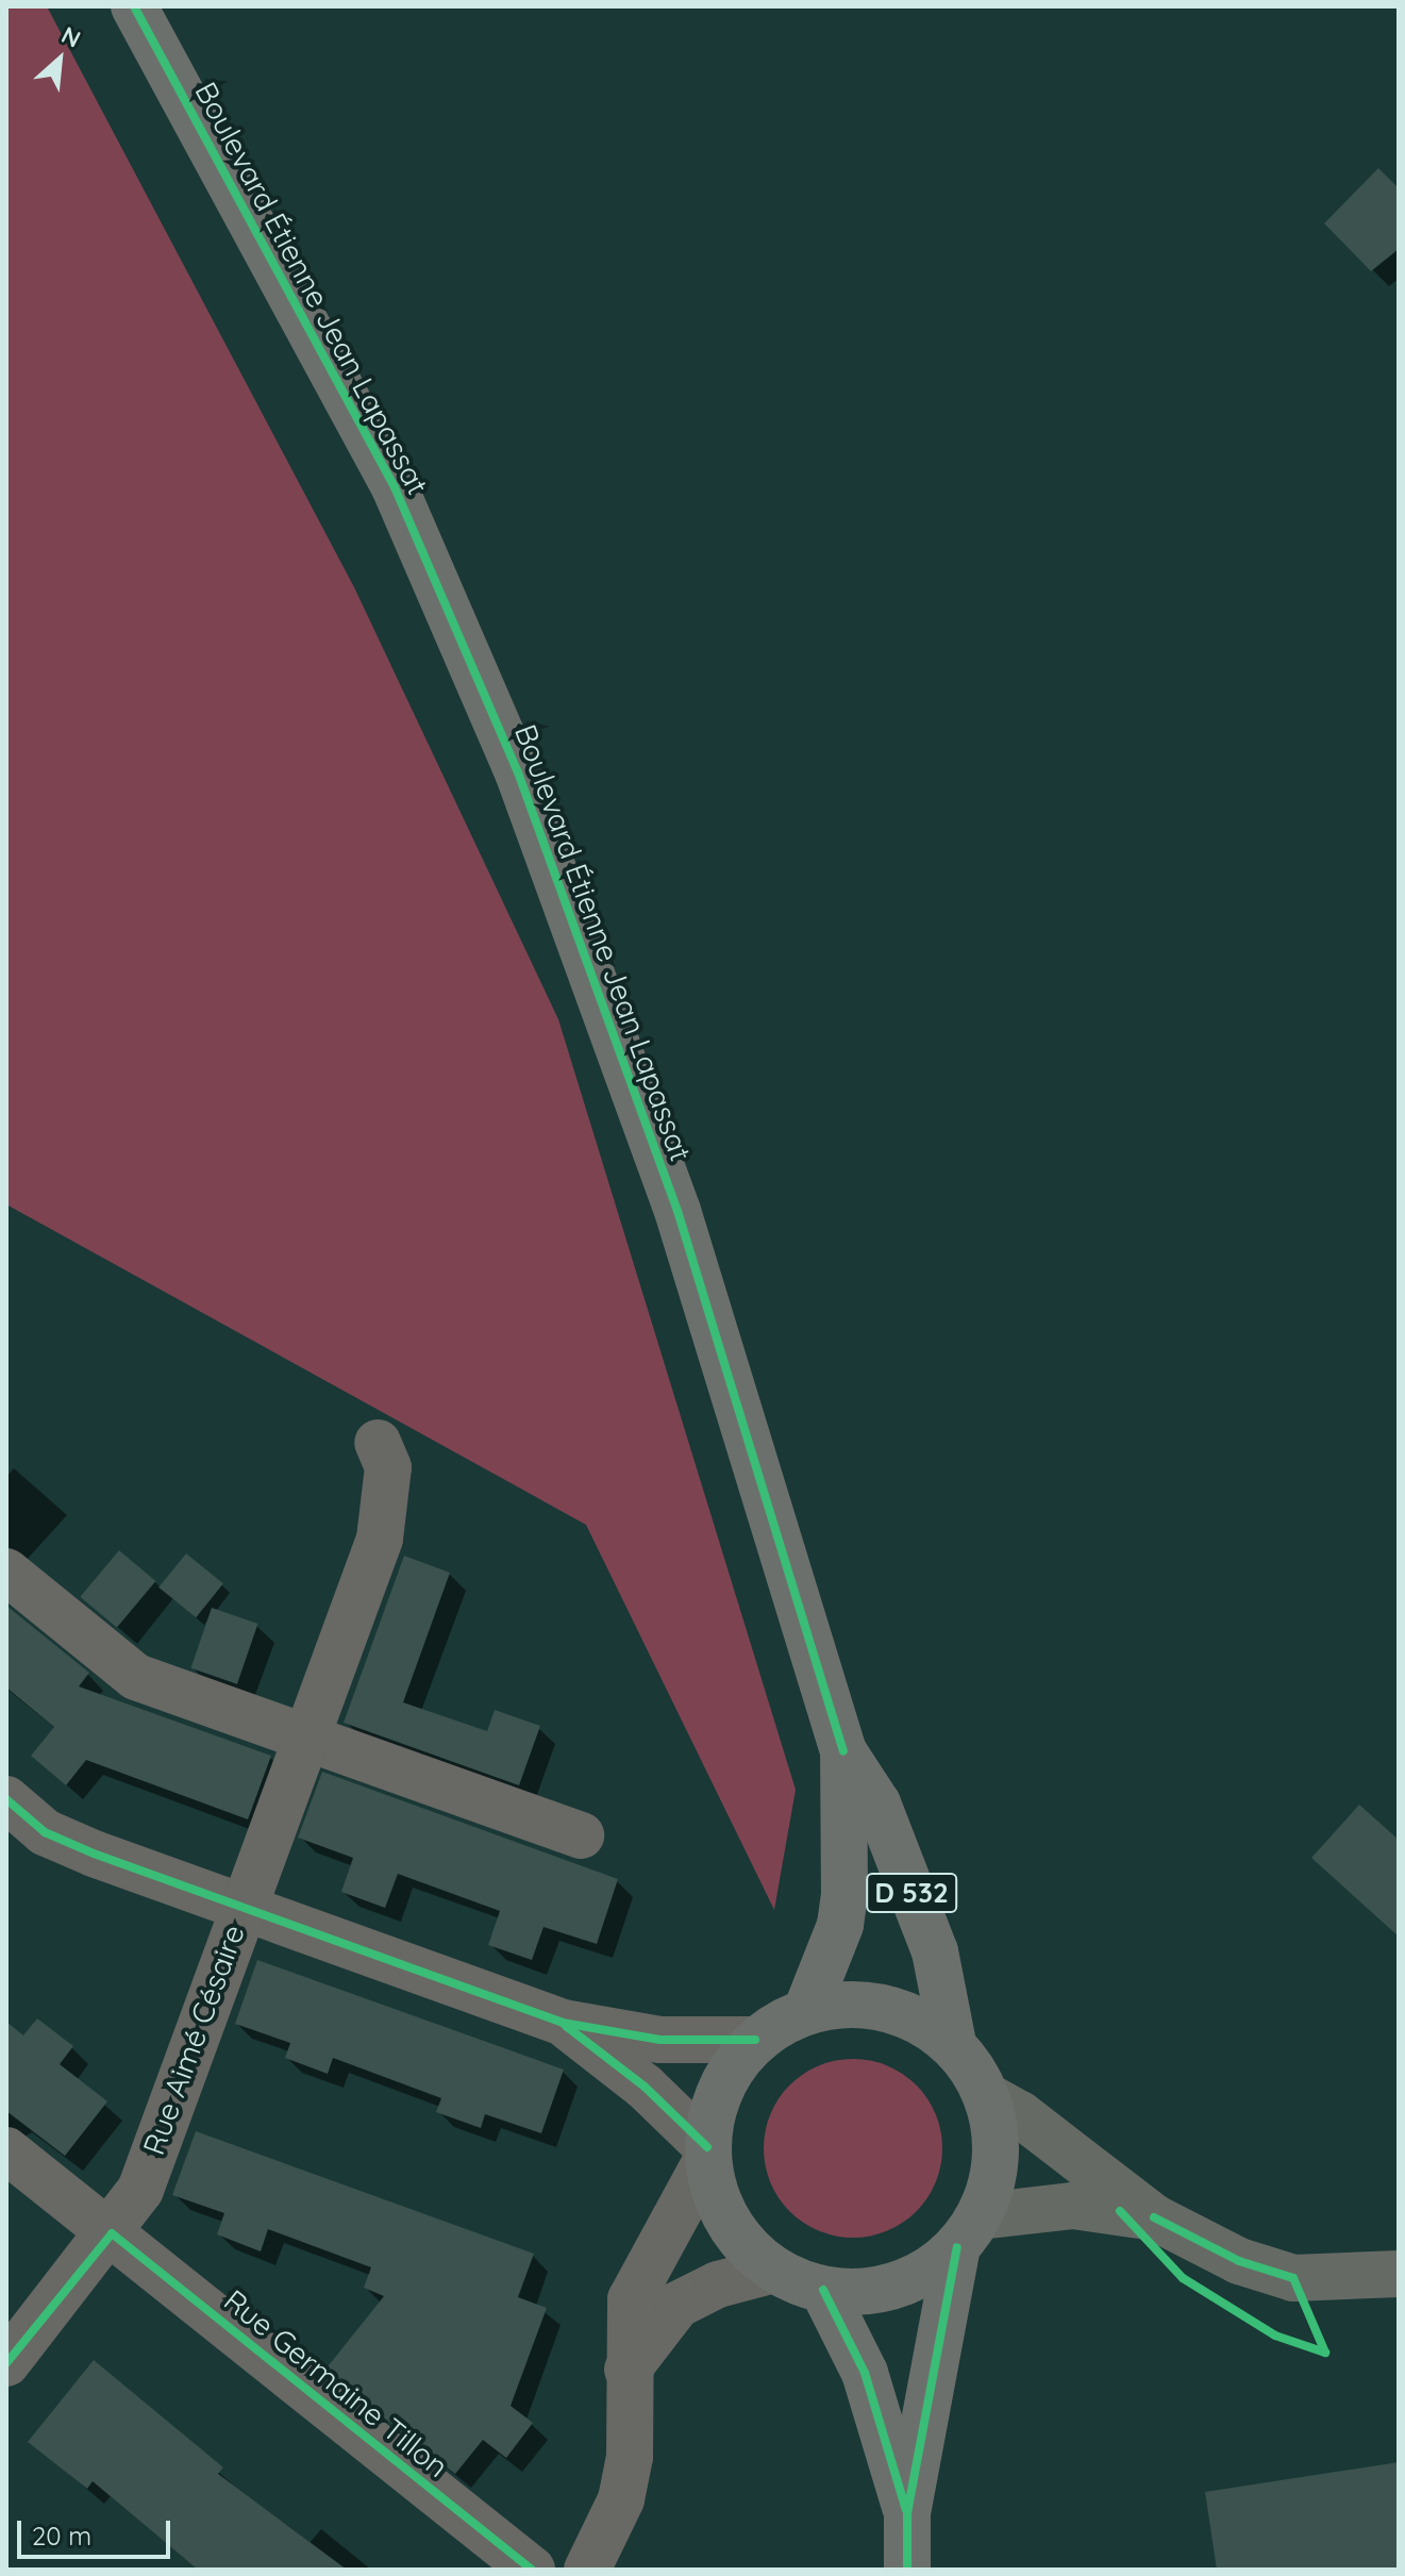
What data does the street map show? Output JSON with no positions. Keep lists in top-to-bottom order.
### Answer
{
  "streets": {
    "main road": ["Boulevard Étienne Jean Lapassat", "D 532"],
    "street": ["Rue Aimé Césaire", "Rue Germaine Tillon"]
  },
  "crossings": [
    ["Rue Aimé Césaire", "Rue Germaine Tillon"]
  ],
  "scale_bar": "20 m",
  "north": "top right"
}
